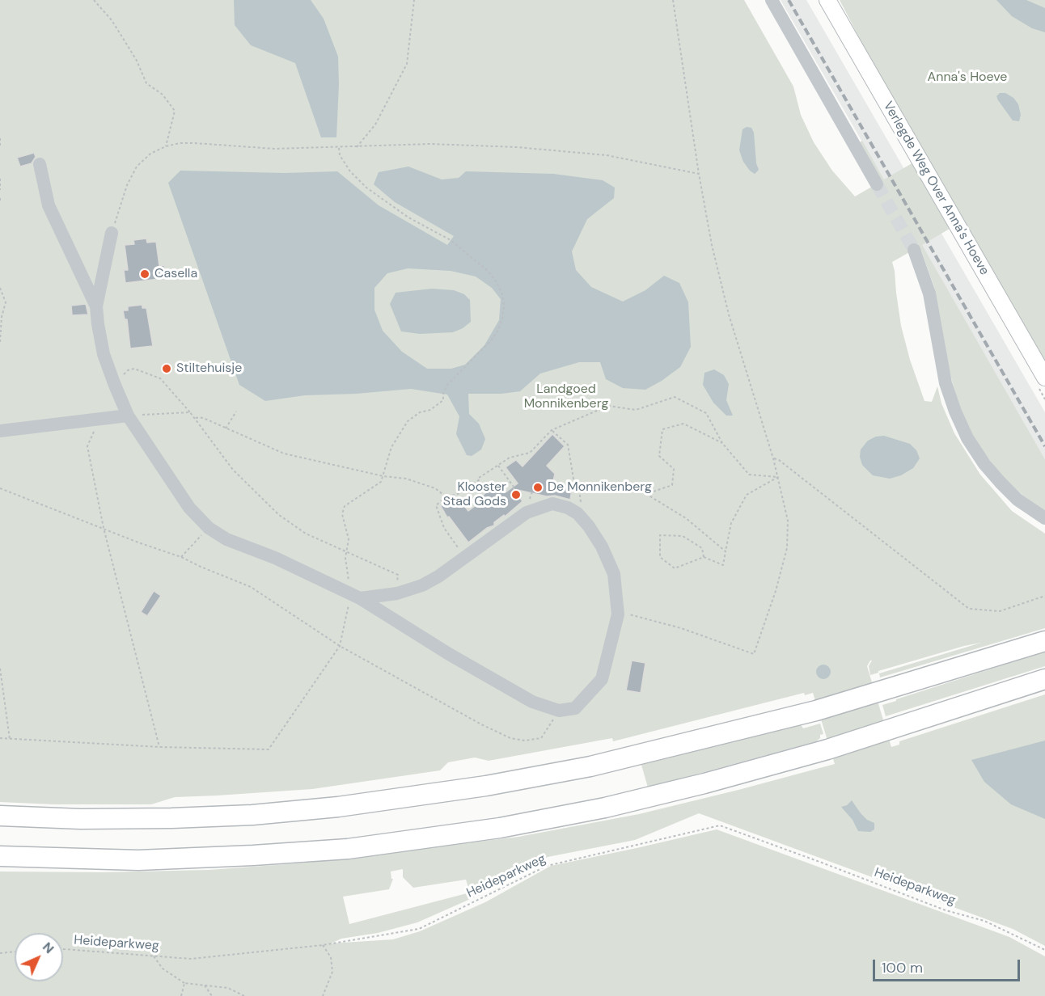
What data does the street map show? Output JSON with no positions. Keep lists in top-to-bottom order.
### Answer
{
  "streets": {
    "main road": ["Verlegde Weg Over Anna's Hoeve"],
    "path": ["Heideparkweg"]
  },
  "parks": ["Anna's Hoeve", "Landgoed Monnikenberg"],
  "places": [
    "Casella",
    "Stiltehuisje",
    "De Monnikenberg",
    "Klooster Stad Gods"
  ],
  "scale_bar": "100 m",
  "north": "top right"
}
